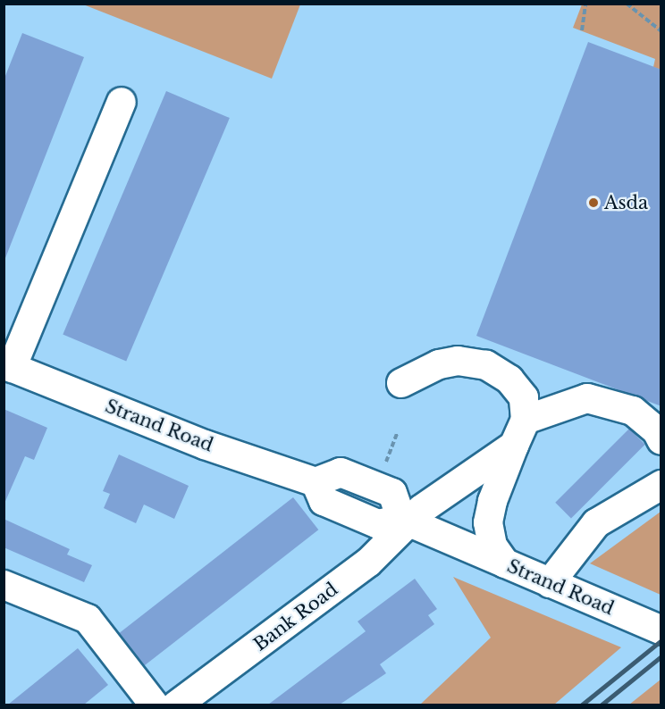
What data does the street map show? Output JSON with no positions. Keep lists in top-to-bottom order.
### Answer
{
  "streets": {
    "street": ["Strand Road", "Bank Road"]
  },
  "crossings": [
    ["Strand Road", "Bank Road"]
  ],
  "places": ["Asda"]
}
